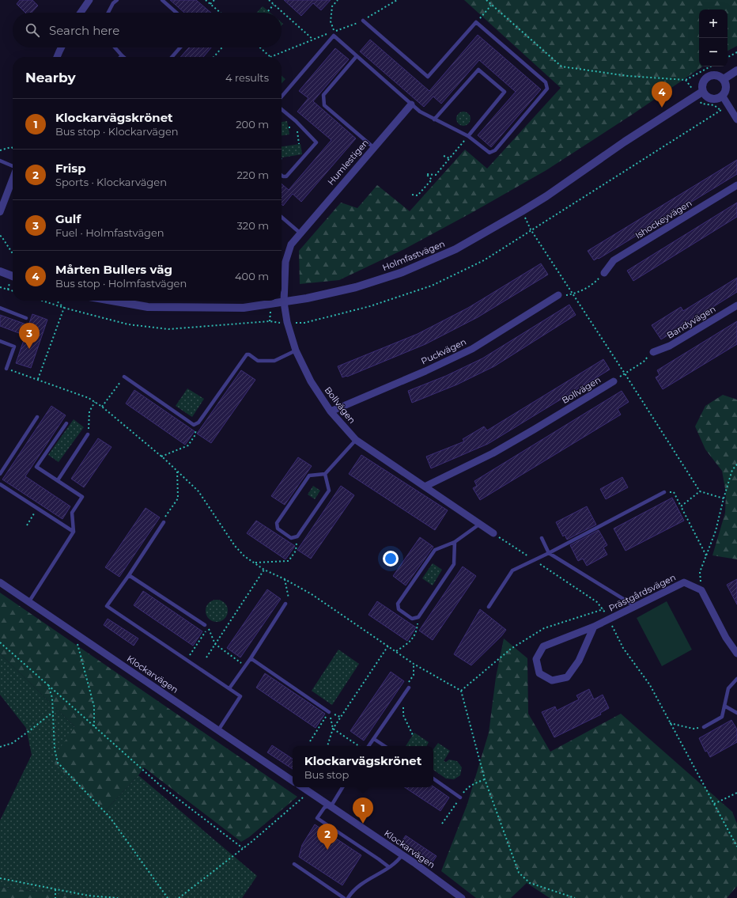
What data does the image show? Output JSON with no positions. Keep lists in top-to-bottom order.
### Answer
{
  "streets": {
    "street": [
      "Humlestigen",
      "Ishockeyvägen",
      "Holmfastvägen",
      "Bandyvägen",
      "Puckvägen",
      "Bollvägen",
      "Prästgårdsvägen",
      "Klockarvägen"
    ]
  },
  "crossings": [
    ["Humlestigen", "Holmfastvägen"],
    ["Humlestigen", "Bollvägen"],
    ["Holmfastvägen", "Bollvägen"],
    ["Puckvägen", "Bollvägen"]
  ],
  "page": {
    "map_buttons": ["+", "−"],
    "search": "Search here",
    "heading": ["Nearby", "4 results"],
    "pins": [
      "4",
      "3",
      "1",
      "2"
    ],
    "list": [
      {
        "mark": "1",
        "name": "Klockarvägskrönet",
        "note": "Bus stop · Klockarvägen",
        "value": "200 m"
      },
      {
        "mark": "2",
        "name": "Frisp",
        "note": "Sports · Klockarvägen",
        "value": "220 m"
      },
      {
        "mark": "3",
        "name": "Gulf",
        "note": "Fuel · Holmfastvägen",
        "value": "320 m"
      },
      {
        "mark": "4",
        "name": "Mårten Bullers väg",
        "note": "Bus stop · Holmfastvägen",
        "value": "400 m"
      }
    ],
    "popup": ["Klockarvägskrönet", "Bus stop"]
  }
}
